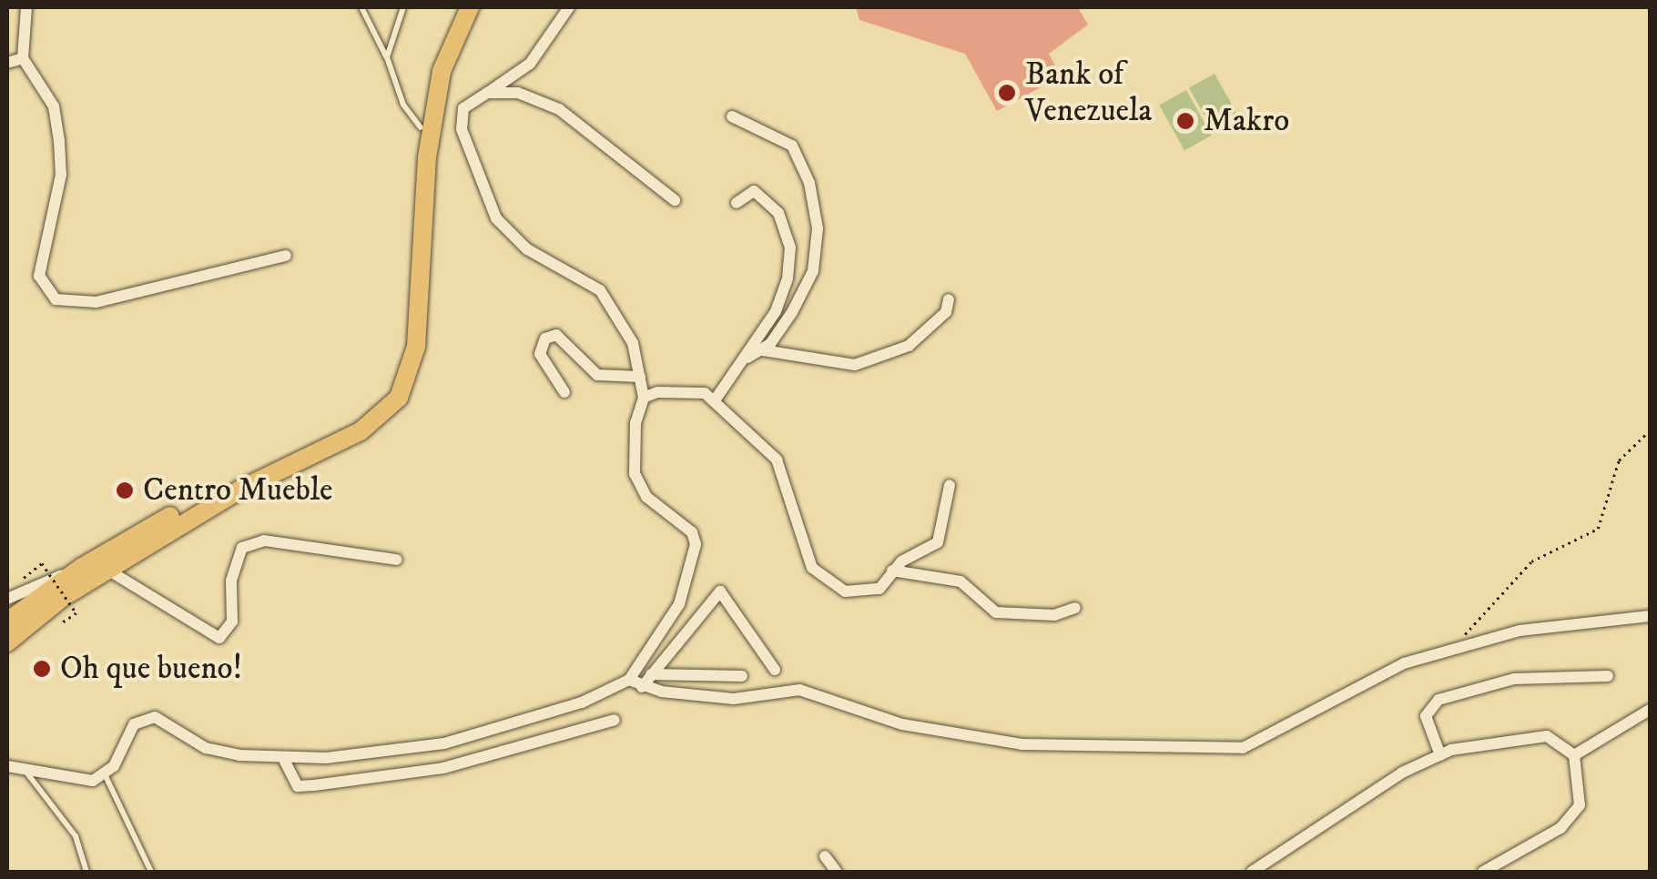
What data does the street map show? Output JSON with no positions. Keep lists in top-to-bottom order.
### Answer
{
  "places": [
    "Bank of Venezuela",
    "Makro",
    "Centro Mueble",
    "Oh que bueno!"
  ]
}
